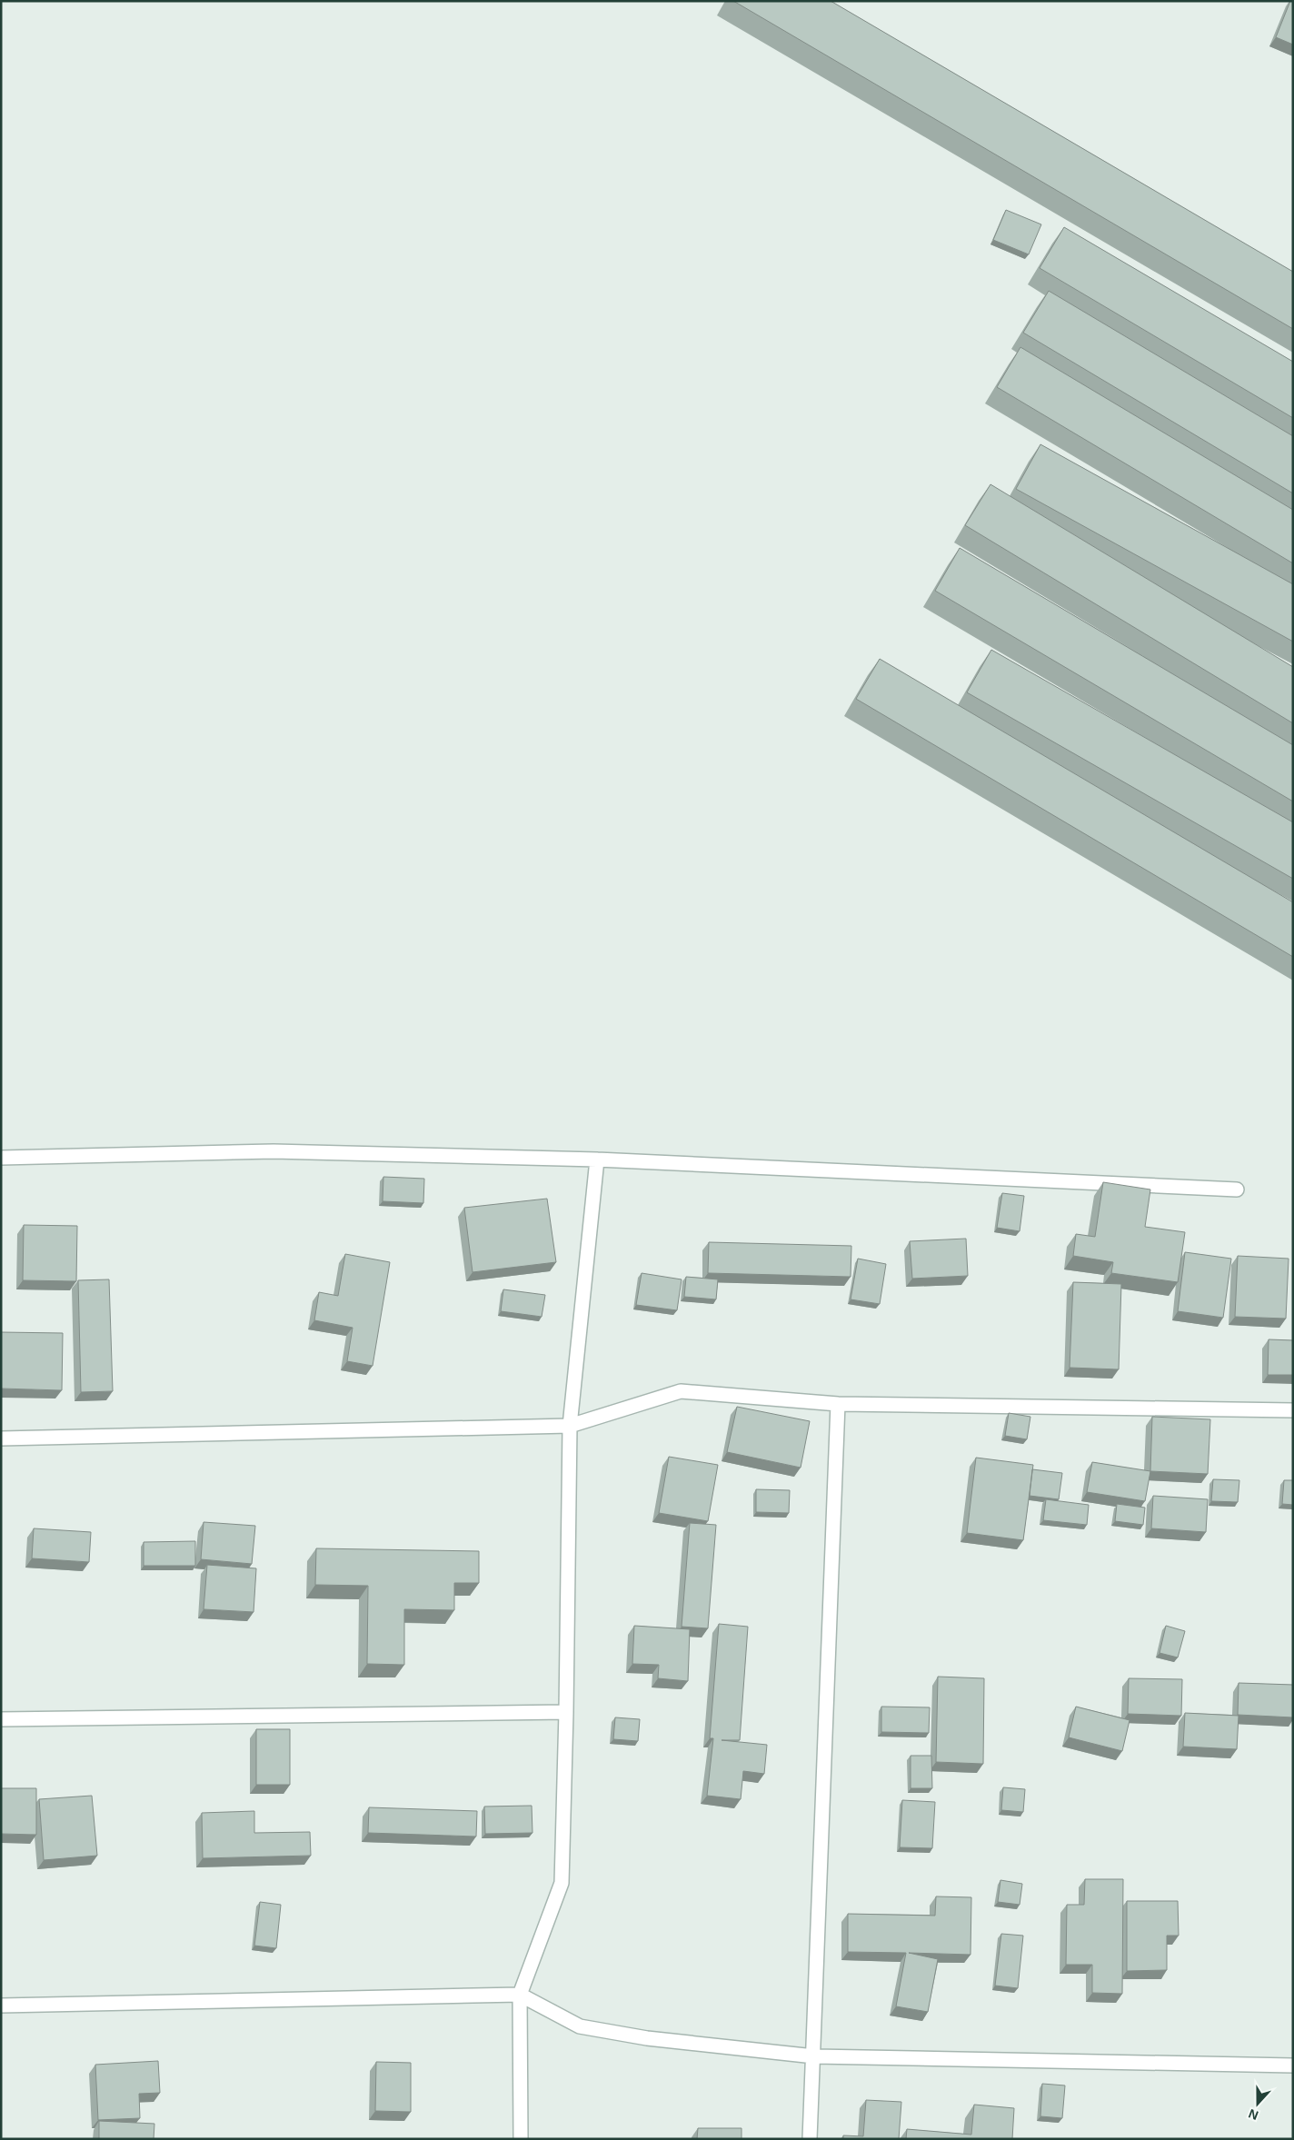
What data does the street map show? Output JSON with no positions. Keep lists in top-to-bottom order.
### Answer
{
  "north": "bottom"
}
